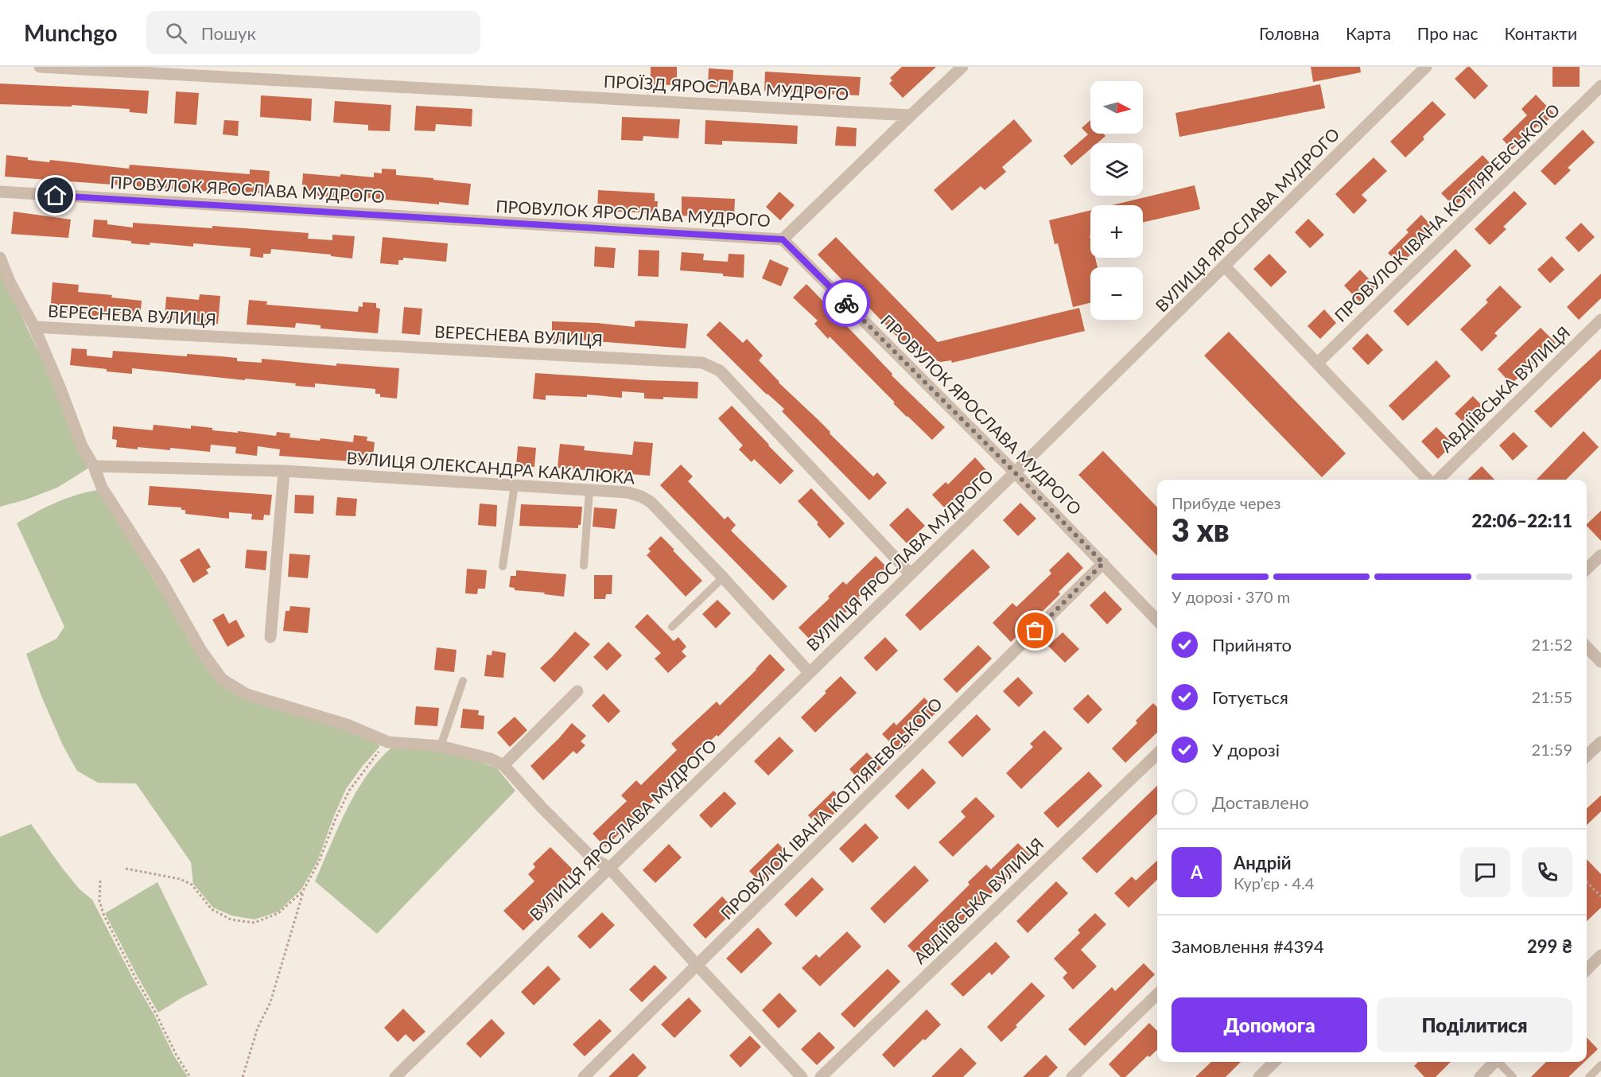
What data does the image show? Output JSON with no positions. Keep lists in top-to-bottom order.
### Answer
{
  "streets": {
    "street": [
      "ПРОЇЗД ЯРОСЛАВА МУДРОГО",
      "ПРОВУЛОК ЯРОСЛАВА МУДРОГО",
      "ПРОВУЛОК ІВАНА КОТЛЯРЕВСЬКОГО",
      "ВУЛИЦЯ ЯРОСЛАВА МУДРОГО",
      "ВЕРЕСНЕВА ВУЛИЦЯ",
      "АВДІЇВСЬКА ВУЛИЦЯ",
      "ВУЛИЦЯ ОЛЕКСАНДРА КАКАЛЮКА"
    ]
  },
  "crossings": [
    ["ПРОВУЛОК ЯРОСЛАВА МУДРОГО", "ПРОВУЛОК ІВАНА КОТЛЯРЕВСЬКОГО"],
    ["ПРОВУЛОК ЯРОСЛАВА МУДРОГО", "ВУЛИЦЯ ЯРОСЛАВА МУДРОГО"],
    ["ВУЛИЦЯ ЯРОСЛАВА МУДРОГО", "ВЕРЕСНЕВА ВУЛИЦЯ"],
    ["ВУЛИЦЯ ЯРОСЛАВА МУДРОГО", "ВУЛИЦЯ ОЛЕКСАНДРА КАКАЛЮКА"]
  ],
  "north": "right",
  "page": {
    "header": "Munchgo",
    "search": "Пошук",
    "nav": [
      "Головна",
      "Карта",
      "Про нас",
      "Контакти"
    ],
    "map_buttons": ["+", "−"],
    "heading": ["3 хв", "Прибуде через", "22:06–22:11"],
    "panel": [
      "Андрій",
      "Кур’єр · 4.4",
      "Замовлення #4394",
      "299 ₴"
    ],
    "bar": "У дорозі · 370 m",
    "list": [
      ["Прийнято", "21:52"],
      ["Готується", "21:55"],
      ["У дорозі", "21:59"],
      "Доставлено"
    ],
    "round": "А",
    "buttons": ["Допомога", "Поділитися"]
  }
}
